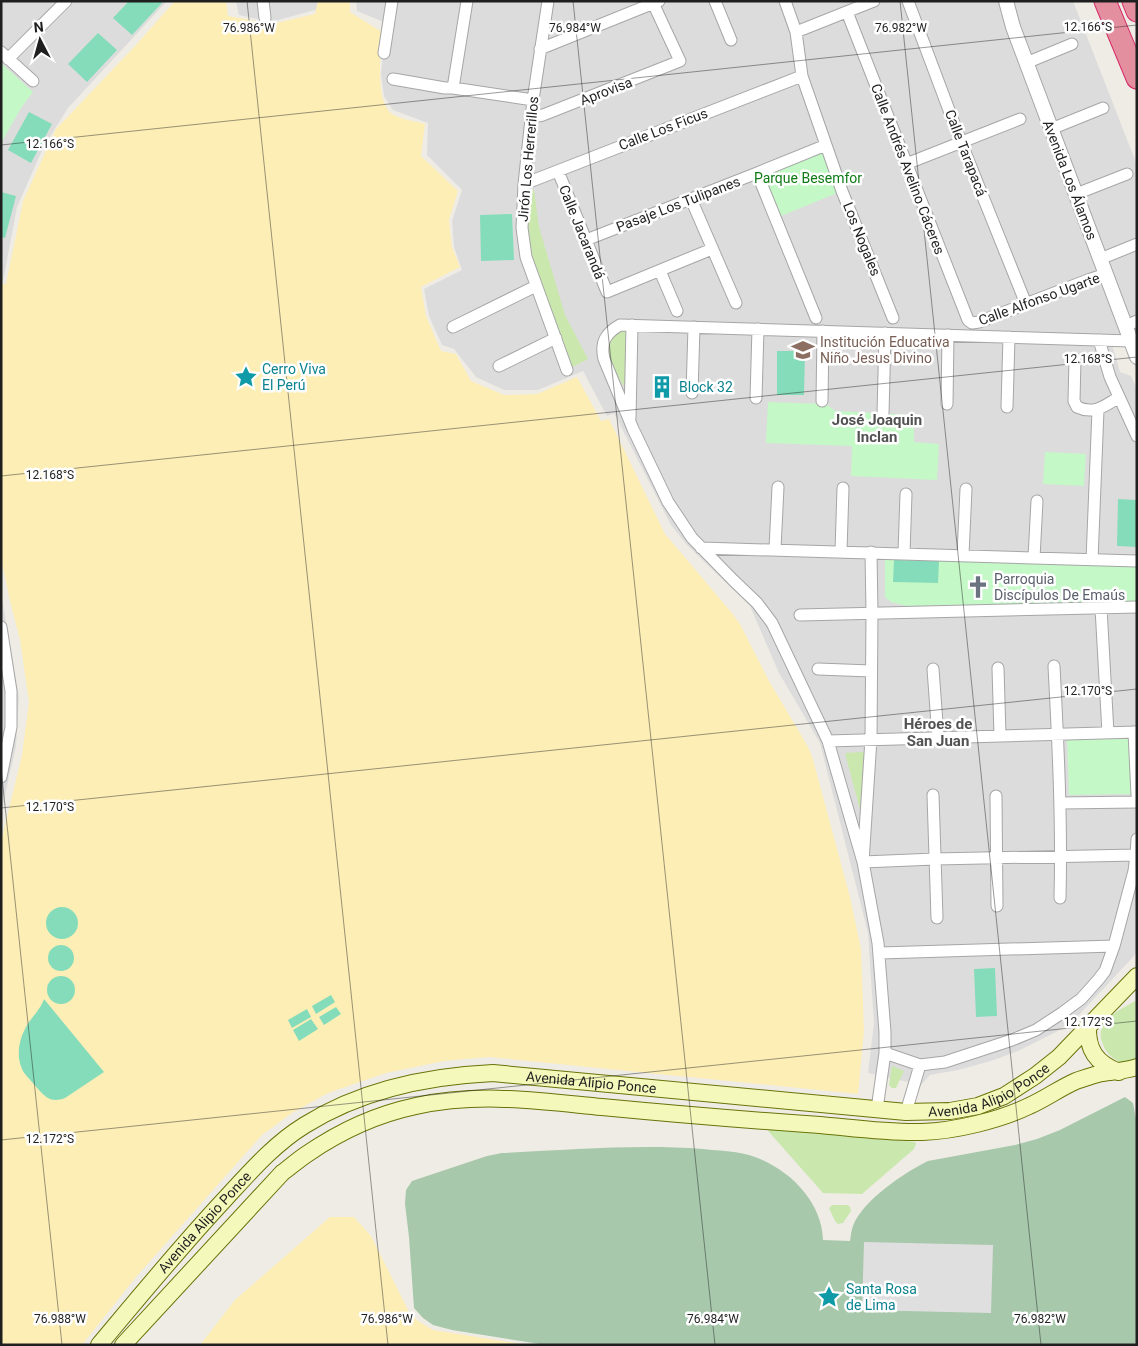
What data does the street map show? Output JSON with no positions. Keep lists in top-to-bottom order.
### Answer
{
  "streets": {
    "main road": ["Avenida Alipio Ponce"],
    "street": [
      "Aprovisa",
      "Calle Los Ficus",
      "Calle Tarapacá",
      "Jirón Los Herrerillos",
      "Calle Andrés Avelino Cáceres",
      "Avenida Los Álamos",
      "Pasaje Los Tulipanes",
      "Calle Jacarandá",
      "Los Nogales",
      "Calle Alfonso Ugarte"
    ]
  },
  "crossings": [
    ["Aprovisa", "Jirón Los Herrerillos"],
    ["Calle Los Ficus", "Jirón Los Herrerillos"],
    ["Calle Los Ficus", "Calle Jacarandá"],
    ["Calle Los Ficus", "Los Nogales"],
    ["Calle Tarapacá", "Calle Alfonso Ugarte"],
    ["Calle Andrés Avelino Cáceres", "Calle Alfonso Ugarte"],
    ["Avenida Los Álamos", "Calle Alfonso Ugarte"],
    ["Pasaje Los Tulipanes", "Calle Jacarandá"],
    ["Pasaje Los Tulipanes", "Los Nogales"]
  ],
  "districts": ["José Joaquin Inclan", "Héroes de San Juan"],
  "parks": ["Parque Besemfor"],
  "places": {
    "school or university": ["Institución Educativa Niño Jesus Divino"],
    "place": ["Cerro Viva El Perú", "Santa Rosa de Lima"],
    "building": ["Block 32"],
    "church": ["Parroquia Discípulos De Emaús"]
  },
  "north": "top",
  "coordinates": [
    "12.166°S",
    "76.986°W",
    "76.984°W",
    "76.982°W",
    "12.168°S",
    "12.170°S",
    "12.172°S",
    "76.988°W"
  ]
}
